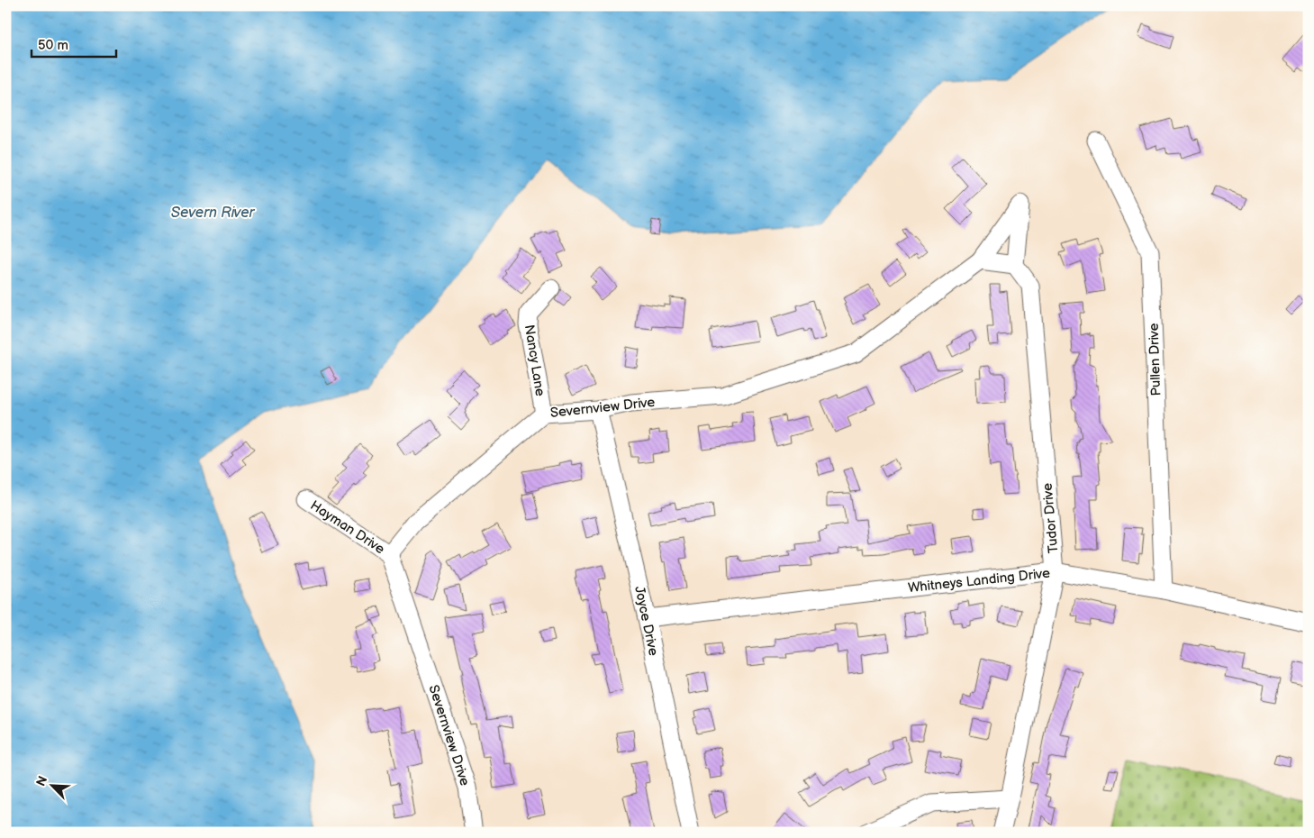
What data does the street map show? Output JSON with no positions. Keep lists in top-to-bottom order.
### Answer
{
  "streets": {
    "street": [
      "Pullen Drive",
      "Nancy Lane",
      "Severnview Drive",
      "Tudor Drive",
      "Hayman Drive",
      "Whitneys Landing Drive",
      "Joyce Drive"
    ]
  },
  "crossings": [
    ["Pullen Drive", "Whitneys Landing Drive"],
    ["Nancy Lane", "Severnview Drive"],
    ["Severnview Drive", "Tudor Drive"],
    ["Severnview Drive", "Hayman Drive"],
    ["Severnview Drive", "Joyce Drive"],
    ["Tudor Drive", "Whitneys Landing Drive"],
    ["Whitneys Landing Drive", "Joyce Drive"]
  ],
  "water": ["Severn River"],
  "scale_bar": "50 m",
  "north": "top left"
}
